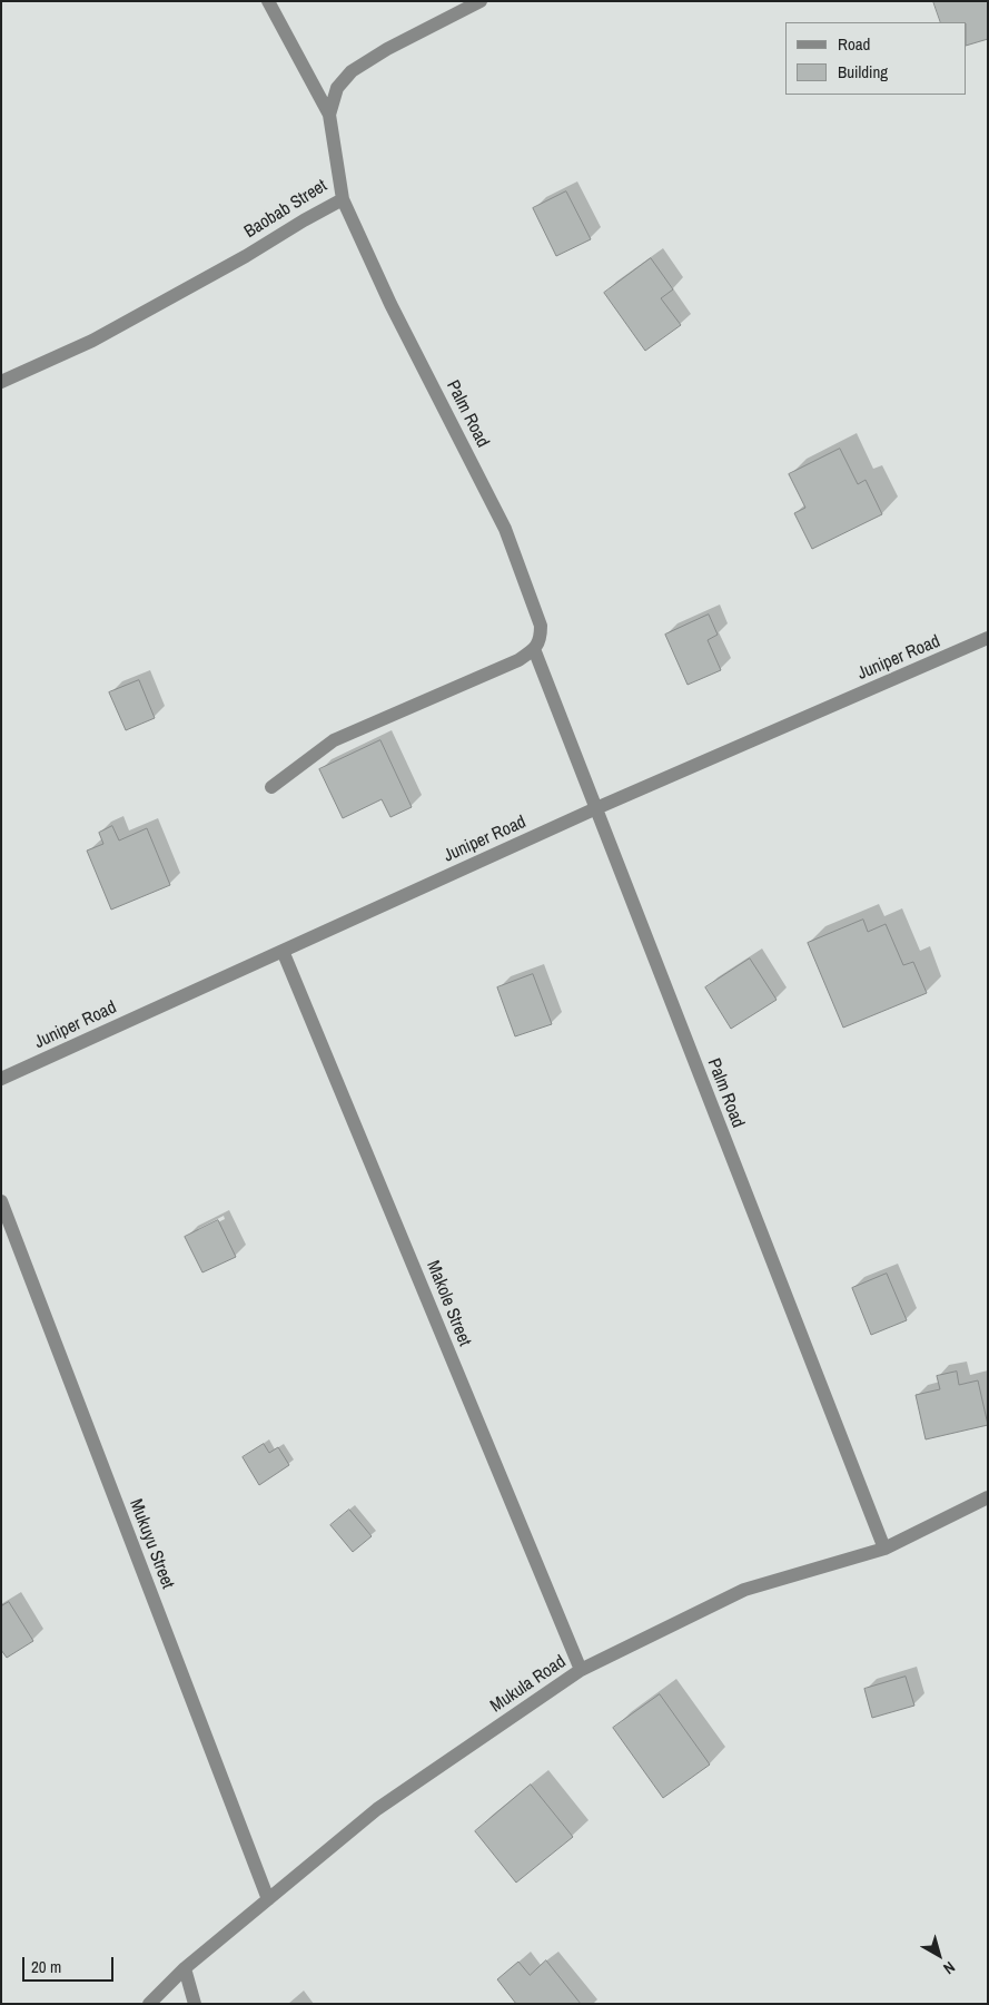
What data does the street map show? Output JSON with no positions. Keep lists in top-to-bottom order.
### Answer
{
  "streets": {
    "street": [
      "Baobab Street",
      "Palm Road",
      "Juniper Road",
      "Makole Street",
      "Mukuyu Street",
      "Mukula Road"
    ]
  },
  "crossings": [
    ["Baobab Street", "Palm Road"],
    ["Palm Road", "Juniper Road"],
    ["Palm Road", "Mukula Road"],
    ["Juniper Road", "Makole Street"],
    ["Makole Street", "Mukula Road"],
    ["Mukuyu Street", "Mukula Road"]
  ],
  "legend": ["Road", "Building"],
  "scale_bar": "20 m",
  "north": "bottom right"
}
